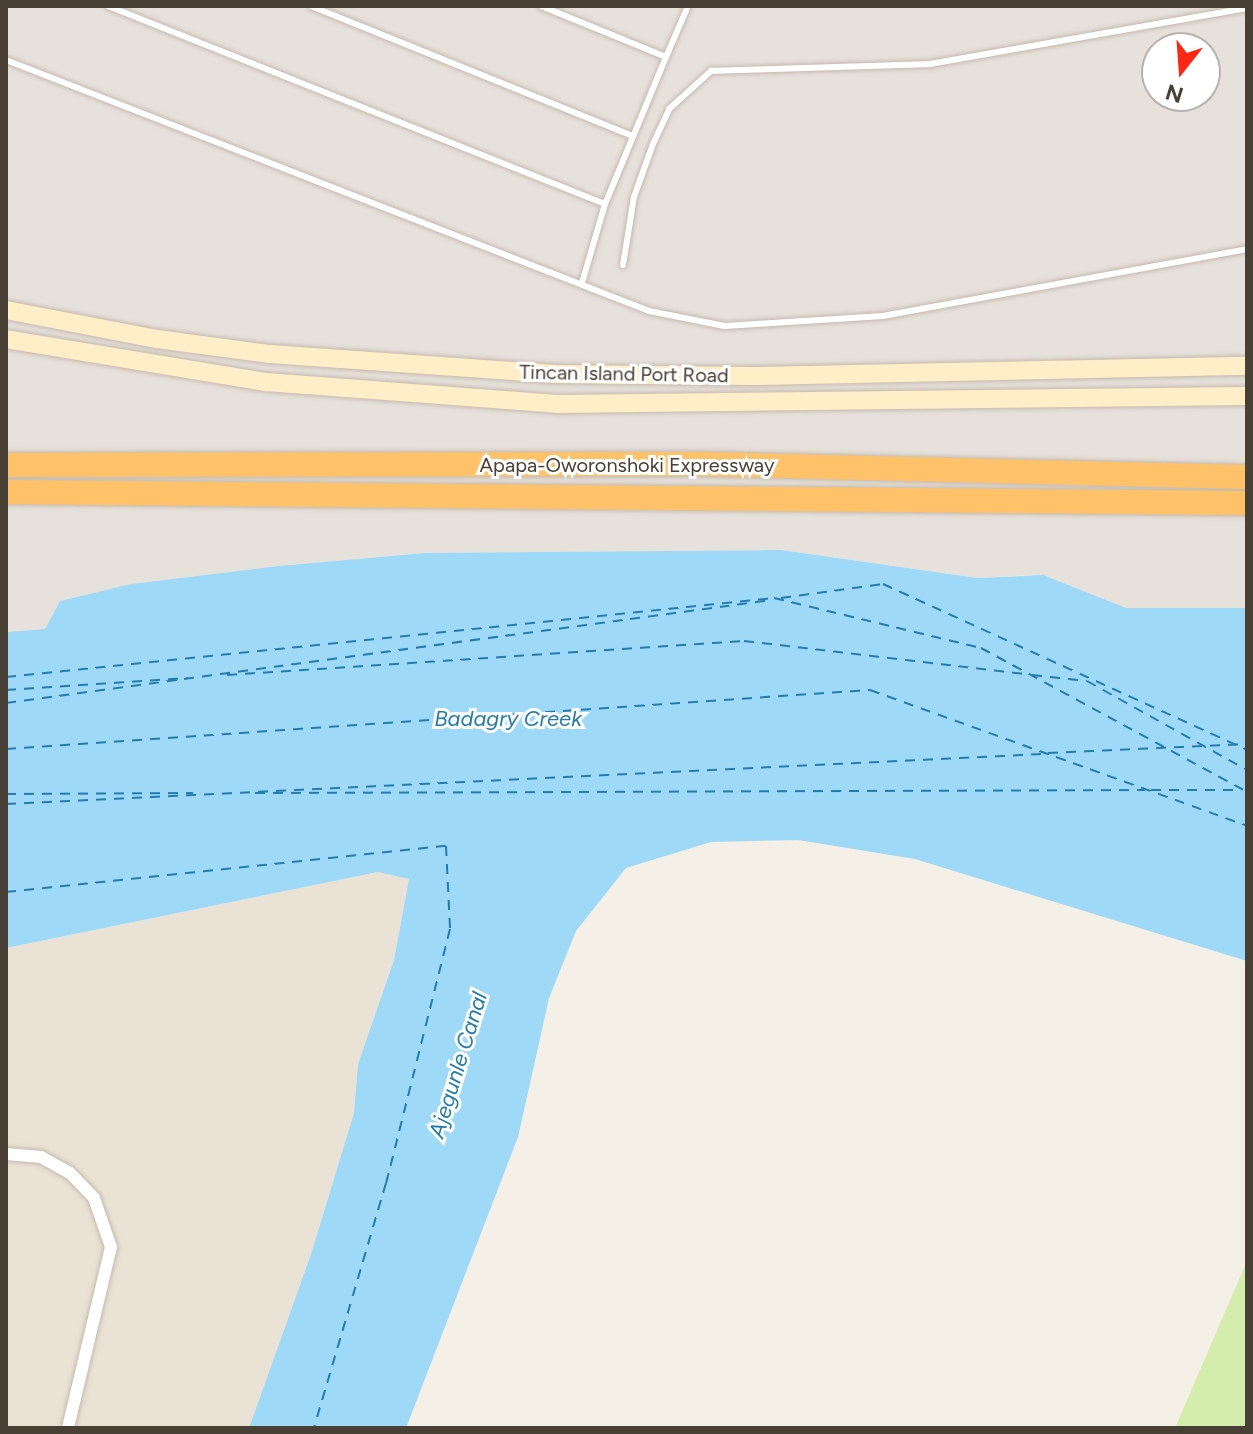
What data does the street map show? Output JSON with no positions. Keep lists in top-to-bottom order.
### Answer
{
  "streets": {
    "highway": ["Apapa-Oworonshoki Expressway"],
    "street": ["Tincan Island Port Road"]
  },
  "water": ["Badagry Creek", "Ajegunle Canal"],
  "north": "bottom"
}
